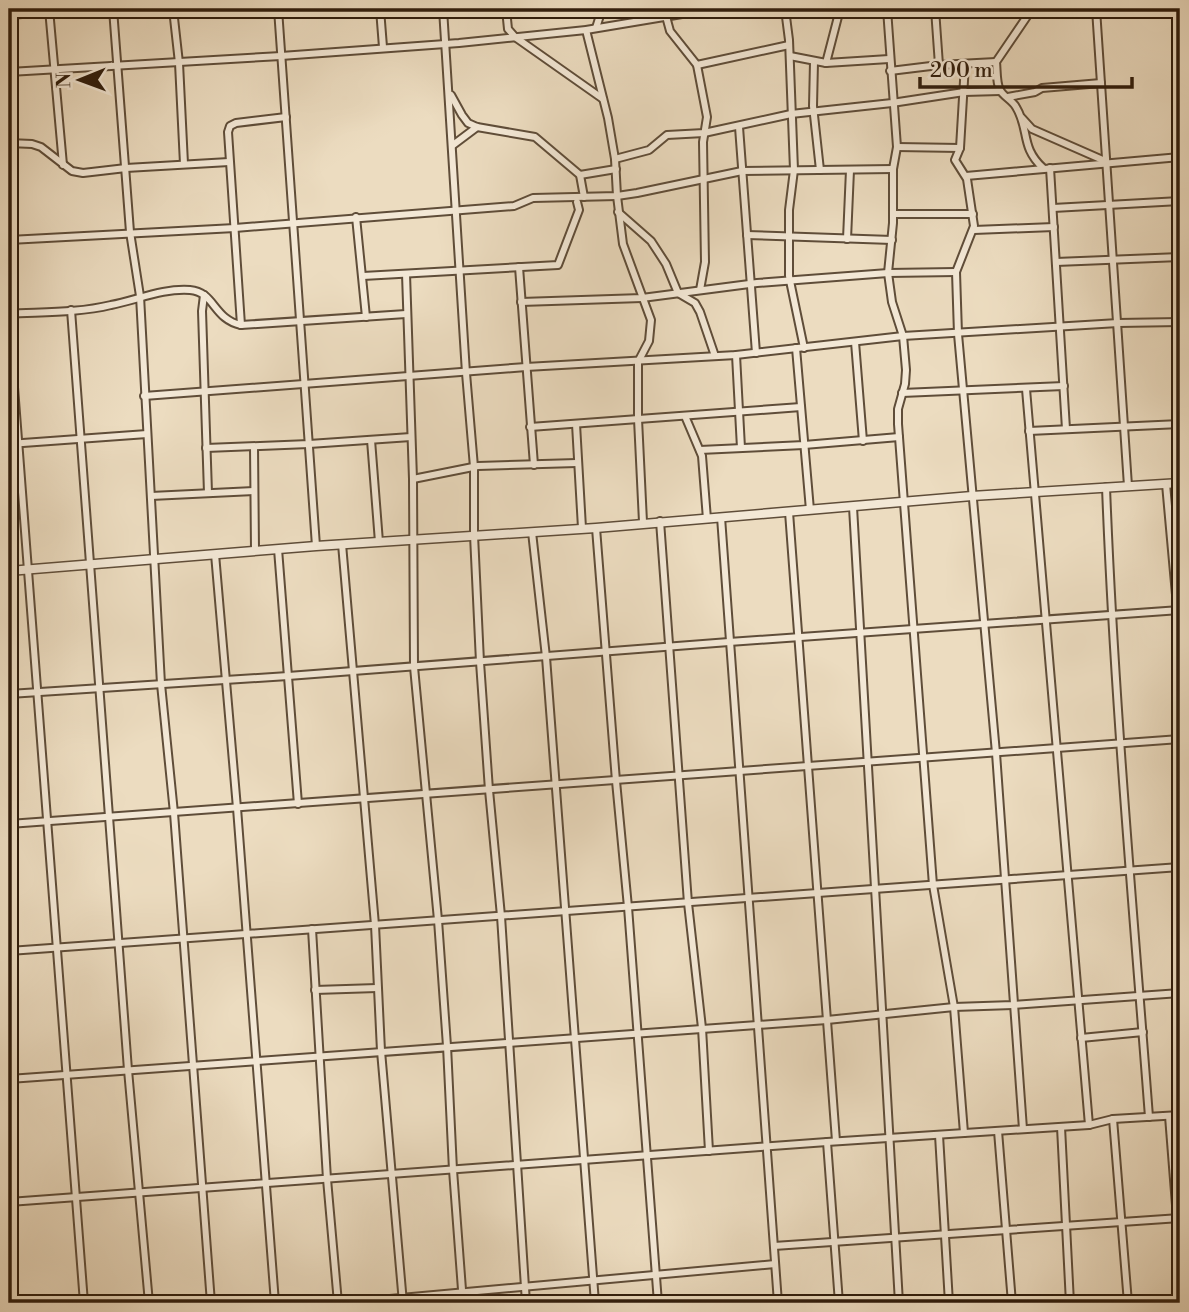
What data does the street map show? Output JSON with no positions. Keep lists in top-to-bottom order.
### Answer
{
  "scale_bar": "200 m",
  "north": "left"
}
